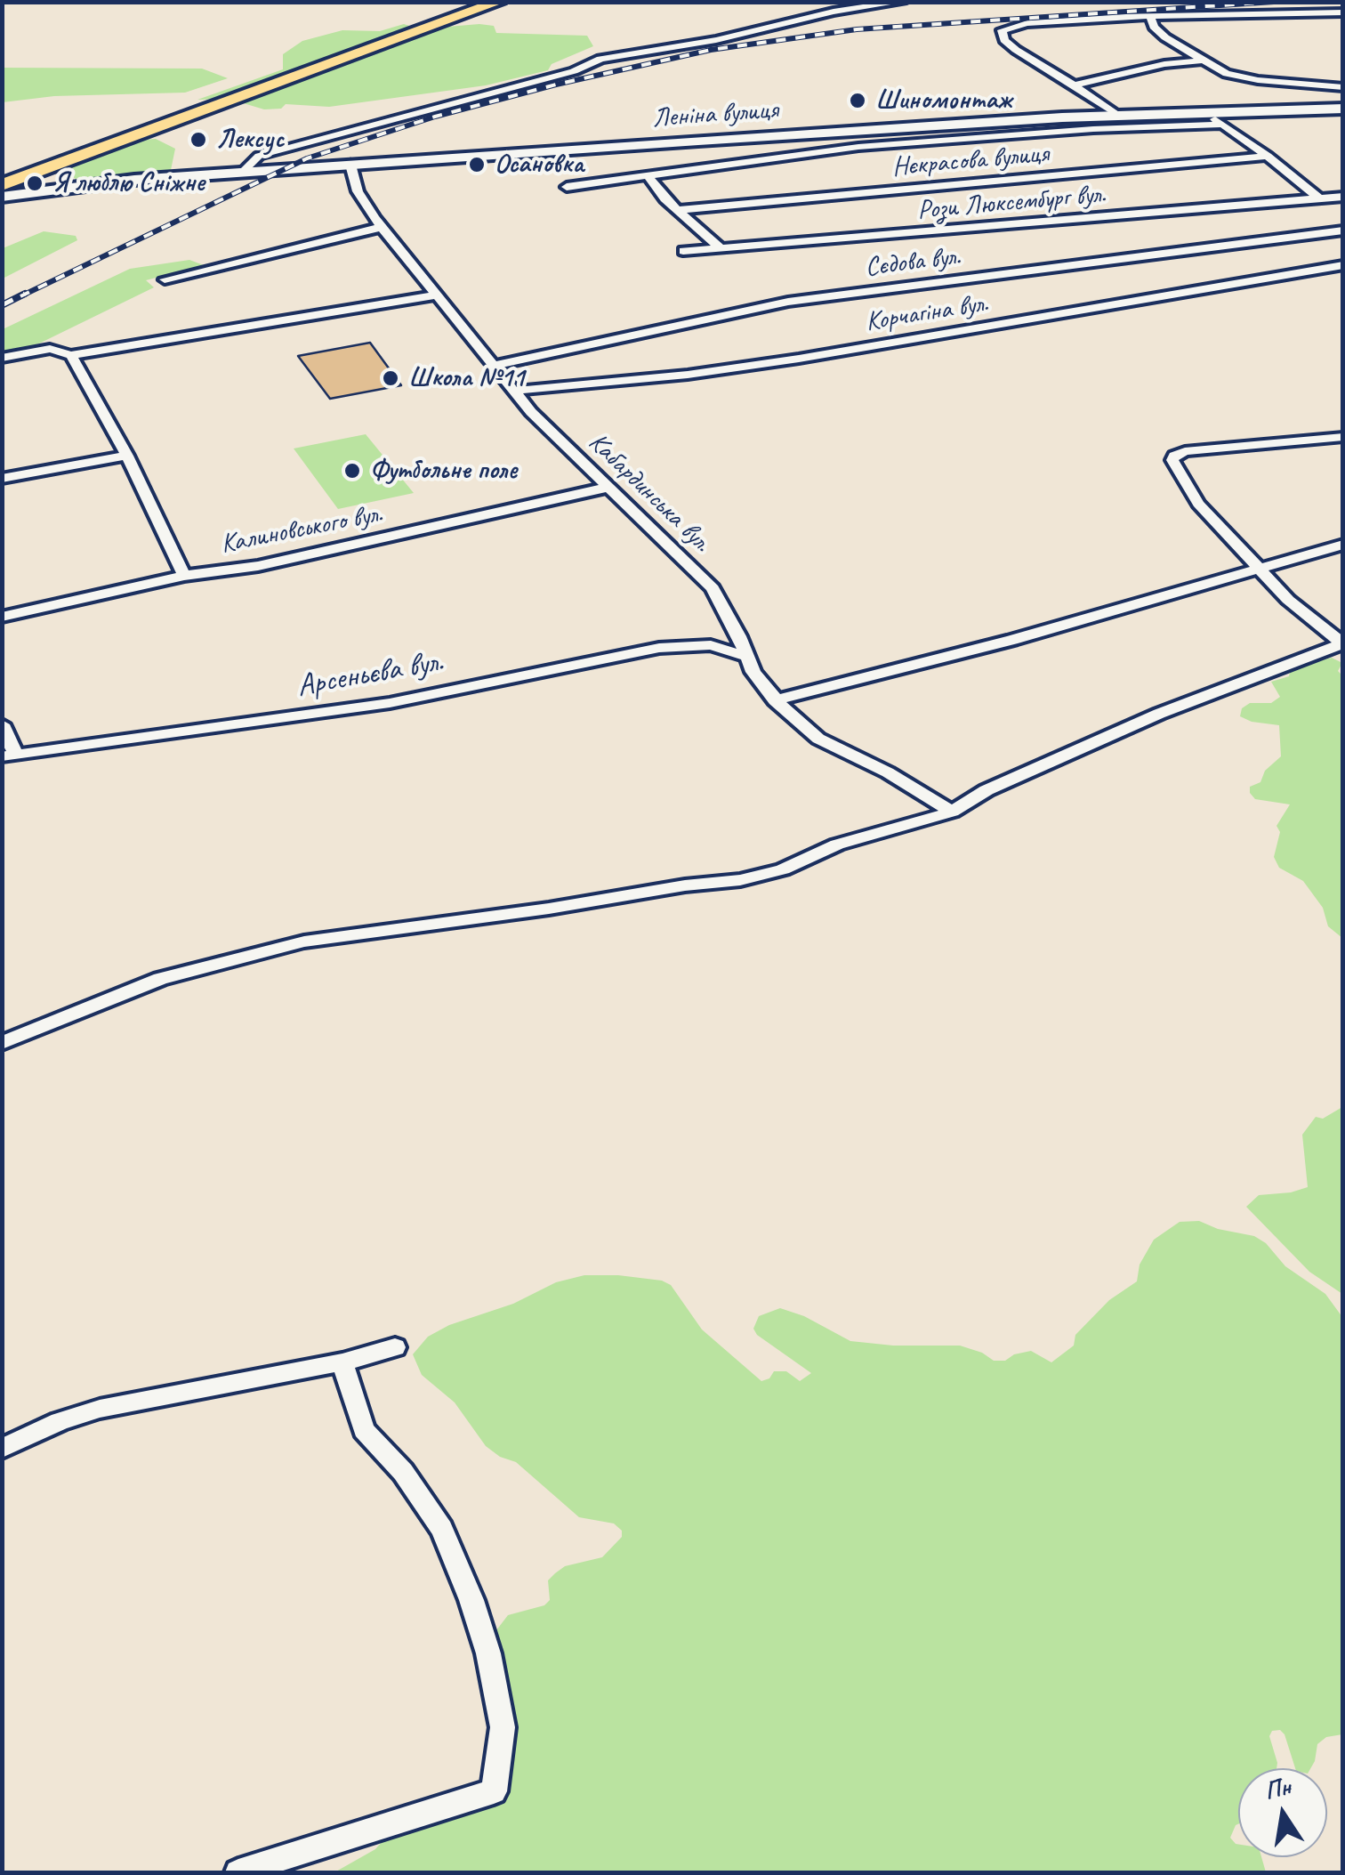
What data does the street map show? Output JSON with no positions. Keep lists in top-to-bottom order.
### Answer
{
  "streets": {
    "main road": ["Леніна вулиця"],
    "street": [
      "Нєкрасова вулиця",
      "Рози Люксембург вул.",
      "Сєдова вул.",
      "Корчагіна вул.",
      "Кабардинська вул.",
      "Калиновського вул.",
      "Арсеньєва вул."
    ]
  },
  "crossings": [
    ["Леніна вулиця", "Кабардинська вул."],
    ["Сєдова вул.", "Кабардинська вул."],
    ["Корчагіна вул.", "Кабардинська вул."],
    ["Кабардинська вул.", "Калиновського вул."],
    ["Кабардинська вул.", "Арсеньєва вул."]
  ],
  "places": [
    "Шиномонтаж",
    "Лексус",
    "Осановка",
    "Я люблю Сніжне",
    "Школа №11",
    "Футбольне поле"
  ],
  "north": "top"
}
